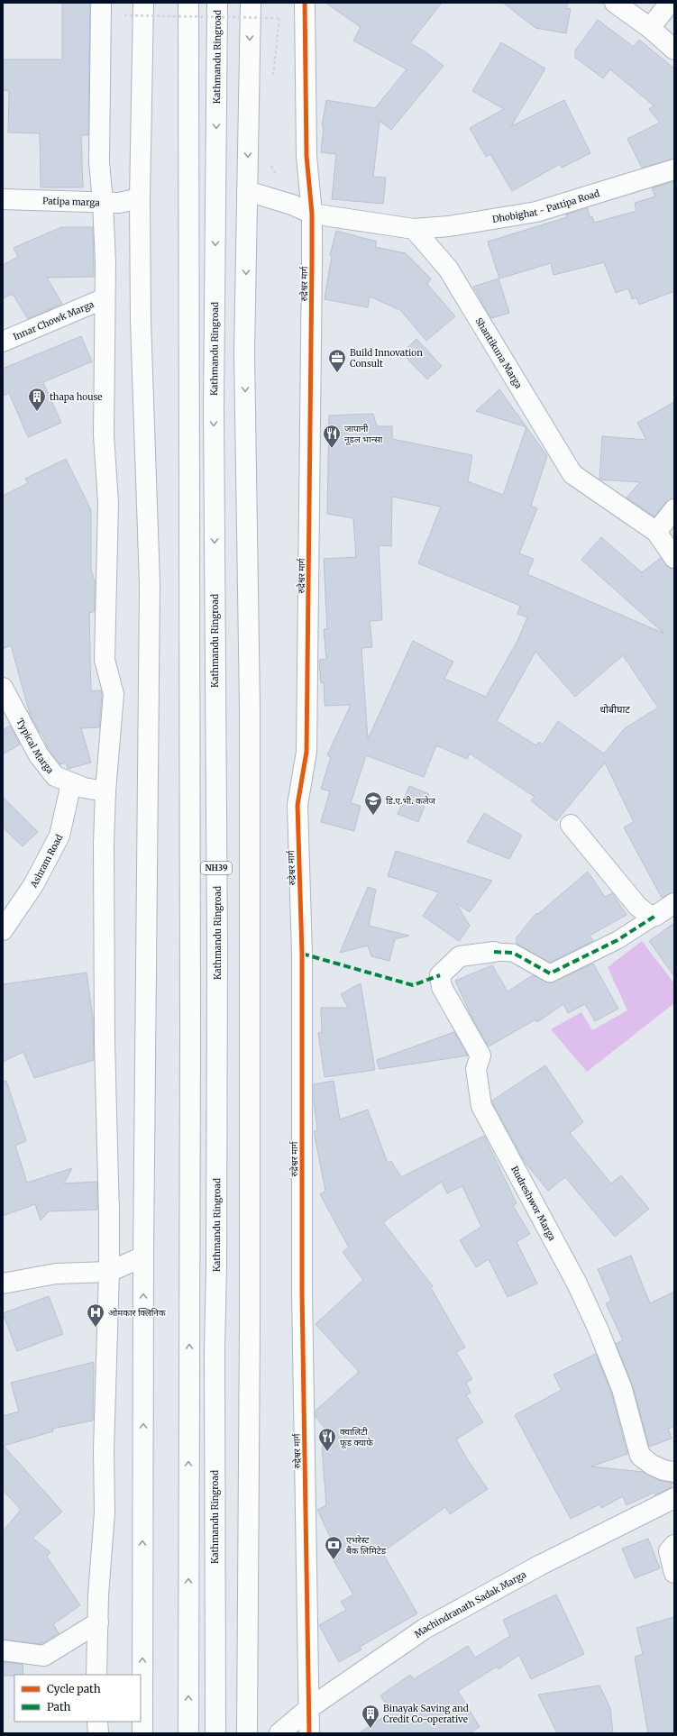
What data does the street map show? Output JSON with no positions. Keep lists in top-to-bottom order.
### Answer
{
  "streets": {
    "main road": [
      "Kathmandu Ringroad",
      "Patipa marga",
      "Dhobighat - Pattipa Road",
      "रुद्रेश्वर मार्ग",
      "Innar Chowk Marga",
      "Shantikuna Marga",
      "Typical Marga",
      "Ashram Road",
      "NH39",
      "Rudreshwor Marga",
      "Machindranath Sadak Marga"
    ]
  },
  "crossings": [
    ["Dhobighat - Pattipa Road", "Shantikuna Marga"],
    ["रुद्रेश्वर मार्ग", "Machindranath Sadak Marga"],
    ["Typical Marga", "Ashram Road"]
  ],
  "districts": ["धोबीघाट"],
  "places": {
    "office": ["Build Innovation Consult"],
    "building": ["thapa house", "Binayak Saving and Credit Co-operative"],
    "restaurant": ["जापानी नूडल भान्सा", "क्वालिटी फूड क्याफे"],
    "school or university": ["डि.ए.भी. कलेज"],
    "hospital": ["ओमकार क्लिनिक"],
    "bank": ["एभरेस्ट बैंक लिमिटेड"]
  },
  "legend": ["Cycle path", "Path"]
}
